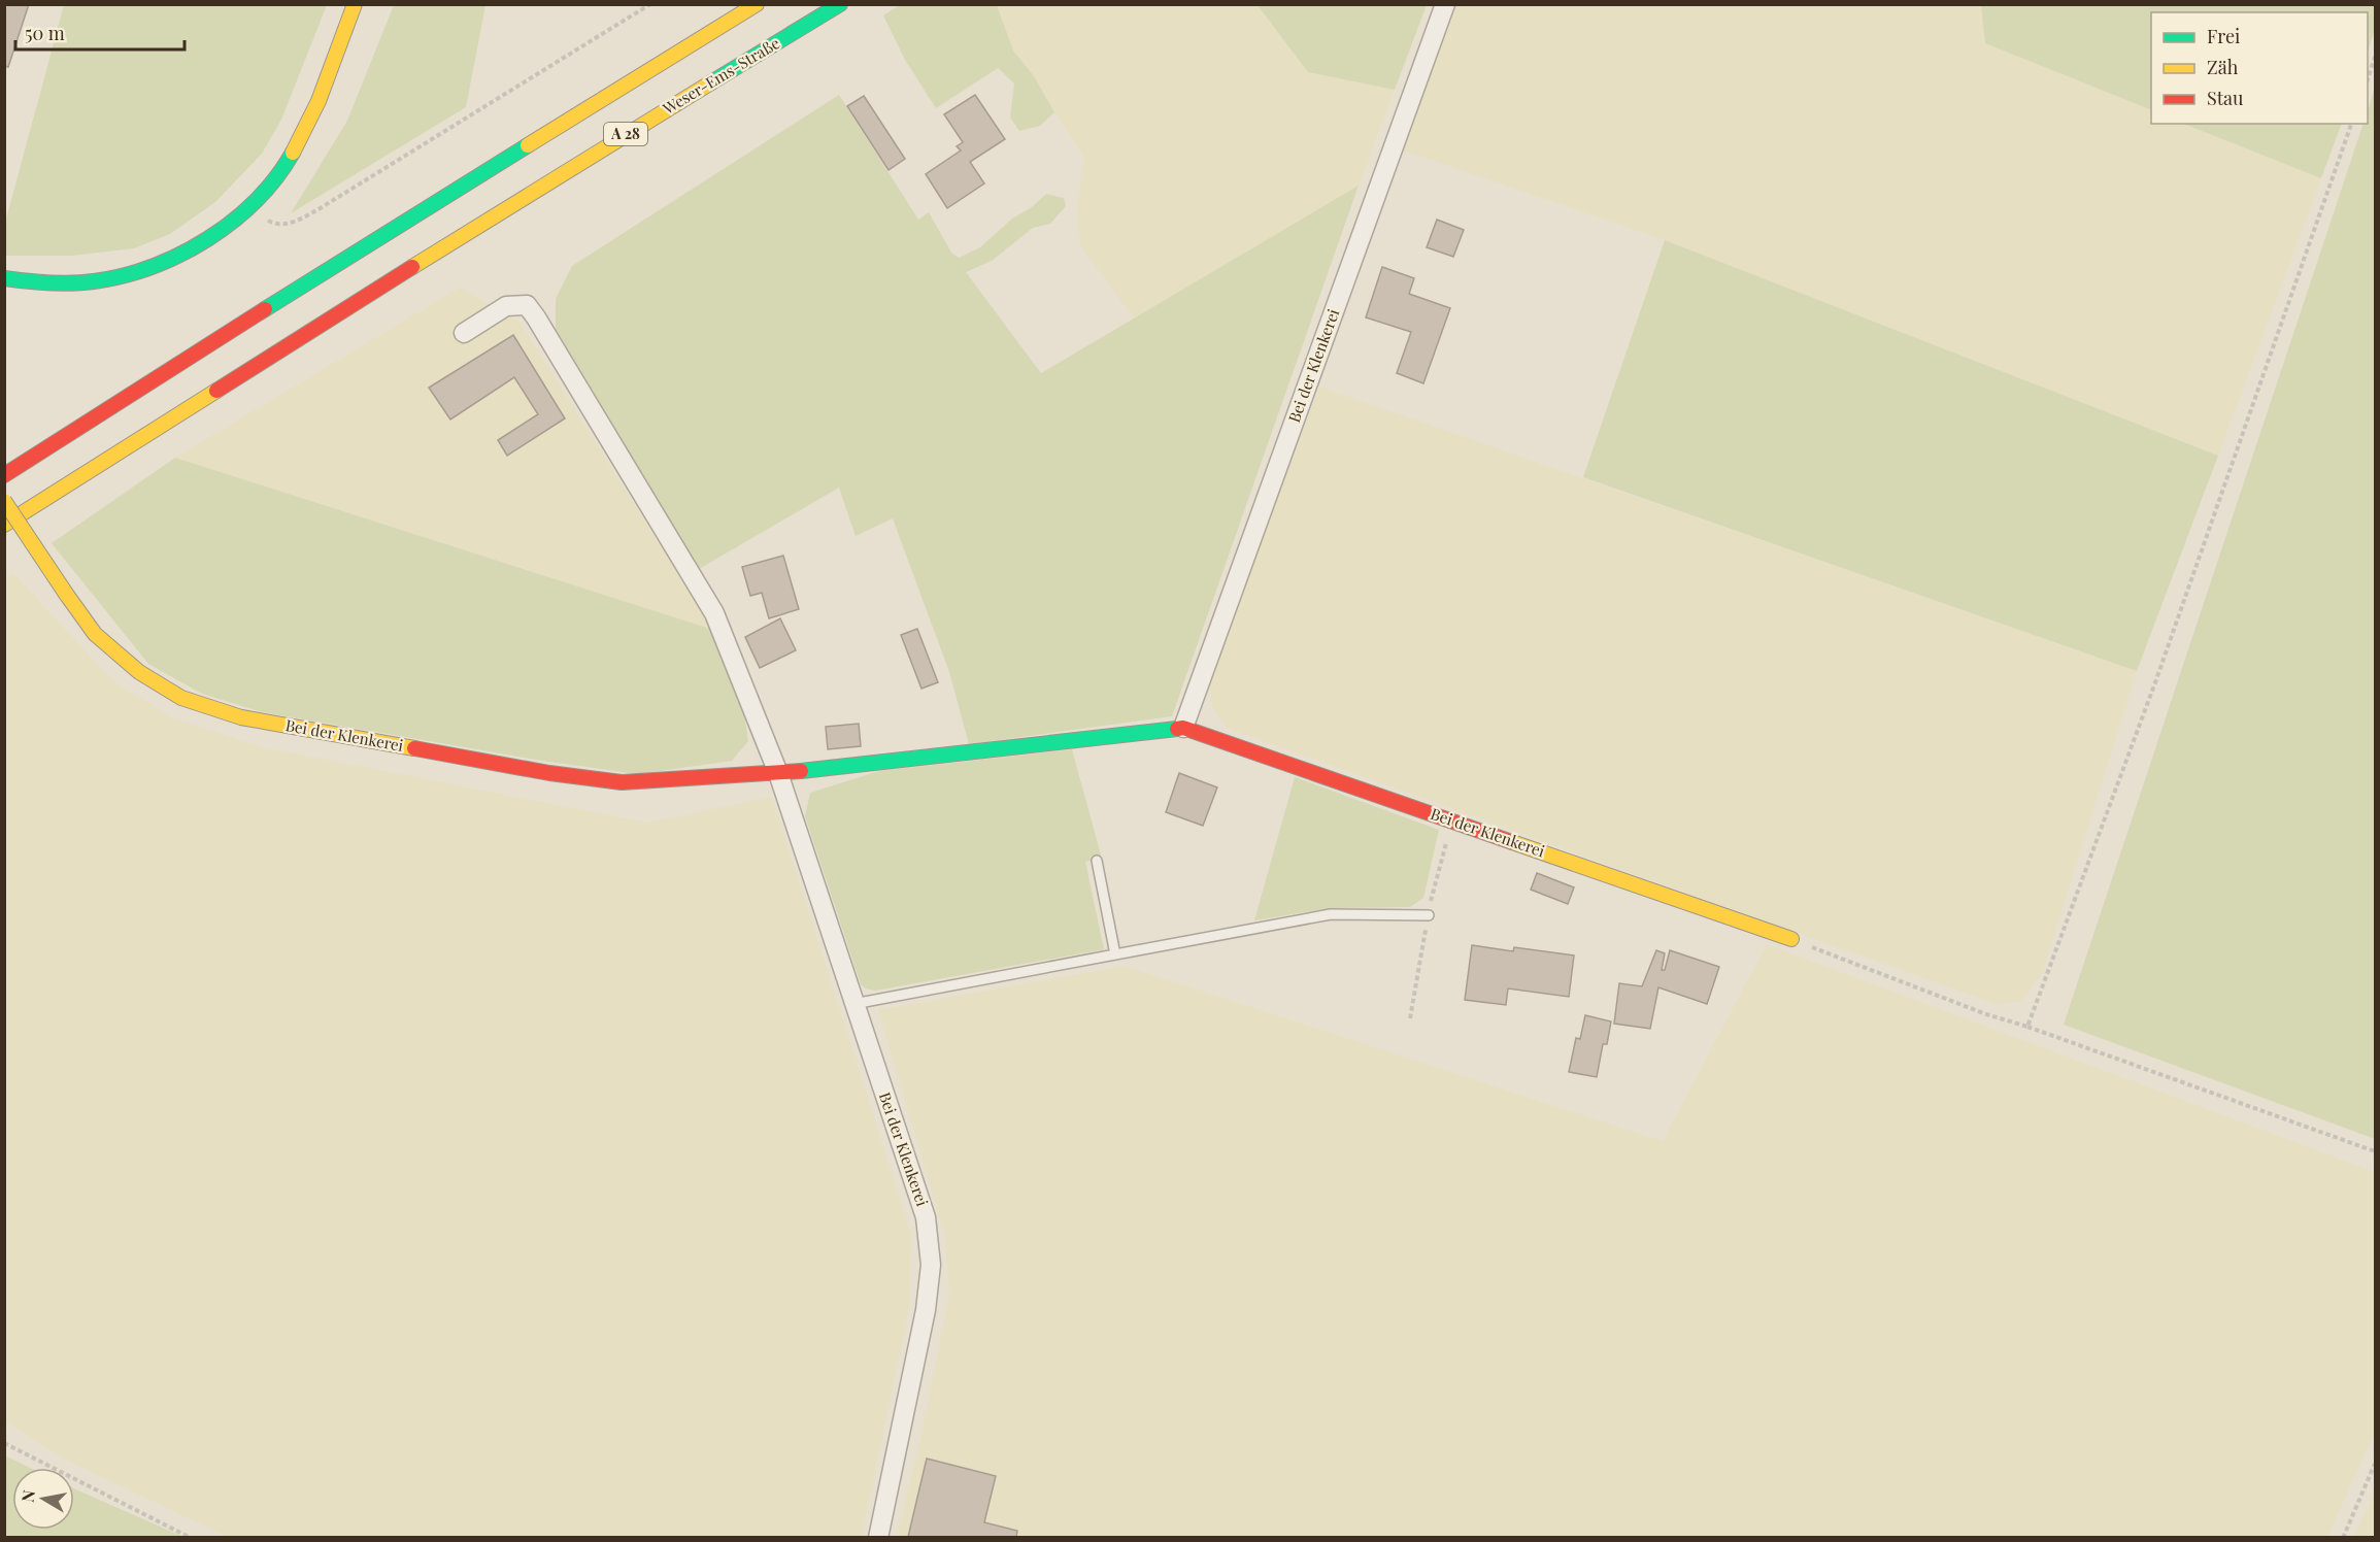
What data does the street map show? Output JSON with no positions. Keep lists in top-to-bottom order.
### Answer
{
  "streets": {
    "main road": ["Weser-Ems-Straße", "A 28", "Bei der Klenkerei"]
  },
  "legend": ["Frei", "Zäh", "Stau"],
  "scale_bar": "50 m",
  "north": "left"
}
